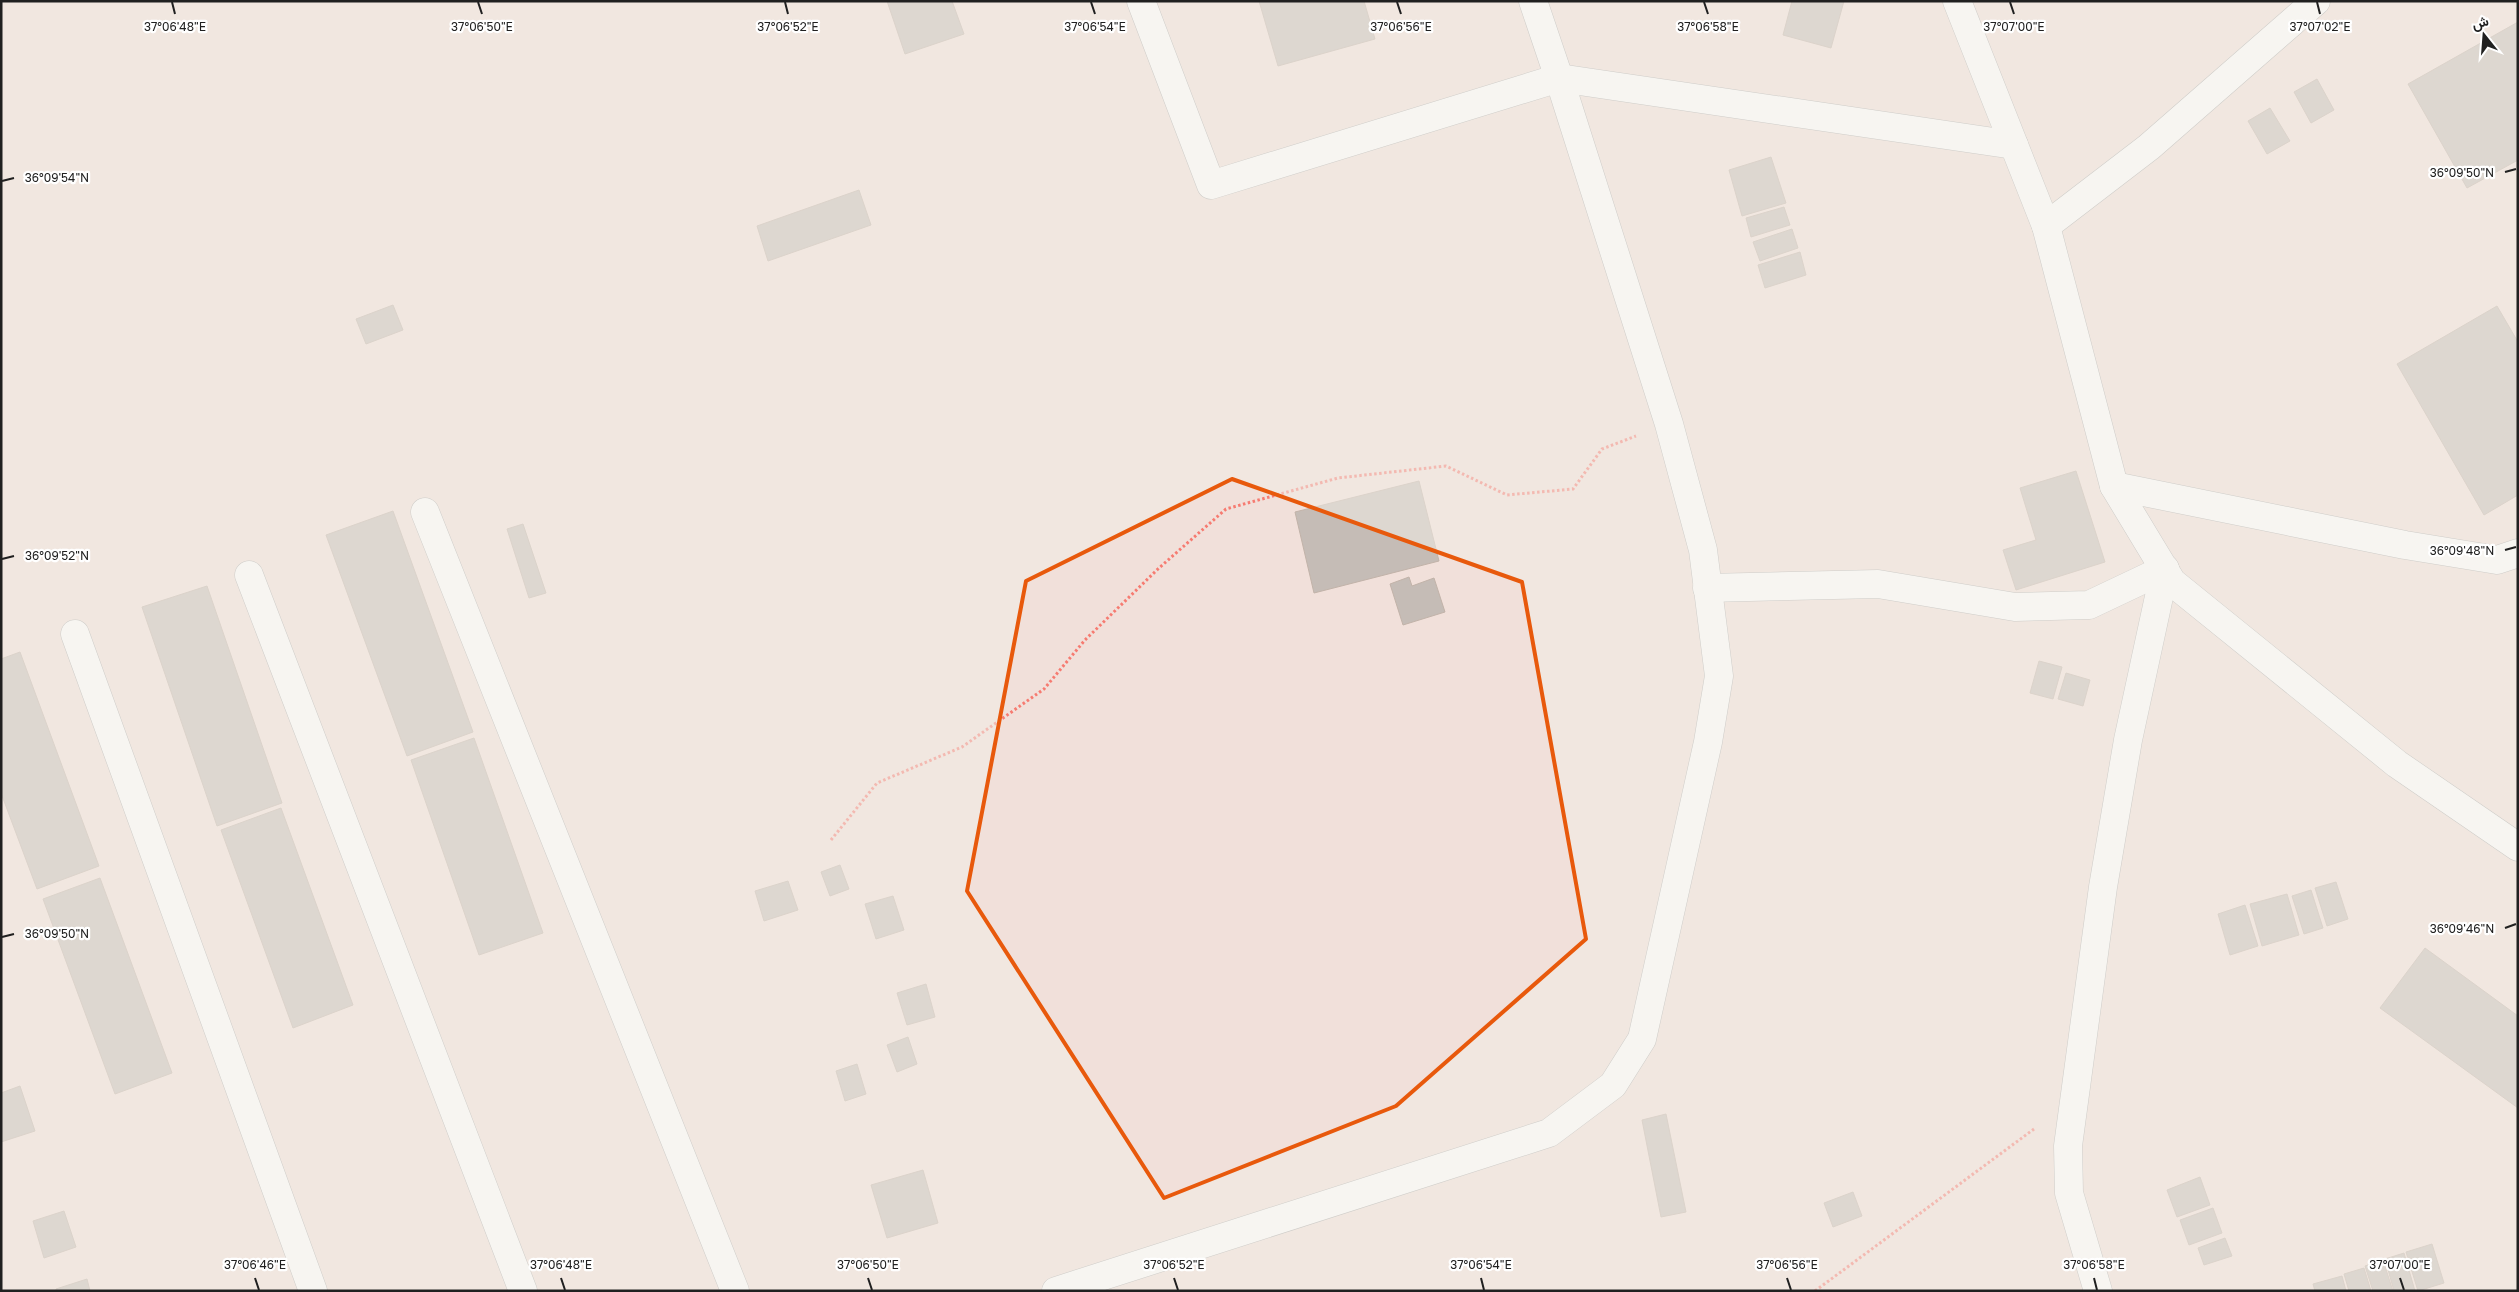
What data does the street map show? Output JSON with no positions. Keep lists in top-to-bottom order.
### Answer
{
  "north": "top",
  "coordinates": [
    "37°06'48\"E",
    "37°06'50\"E",
    "37°06'52\"E",
    "37°06'54\"E",
    "37°06'56\"E",
    "37°06'58\"E",
    "37°07'00\"E",
    "37°07'02\"E",
    "36°09'50\"N",
    "36°09'54\"N",
    "36°09'48\"N",
    "36°09'52\"N",
    "36°09'46\"N",
    "37°06'46\"E"
  ]
}
